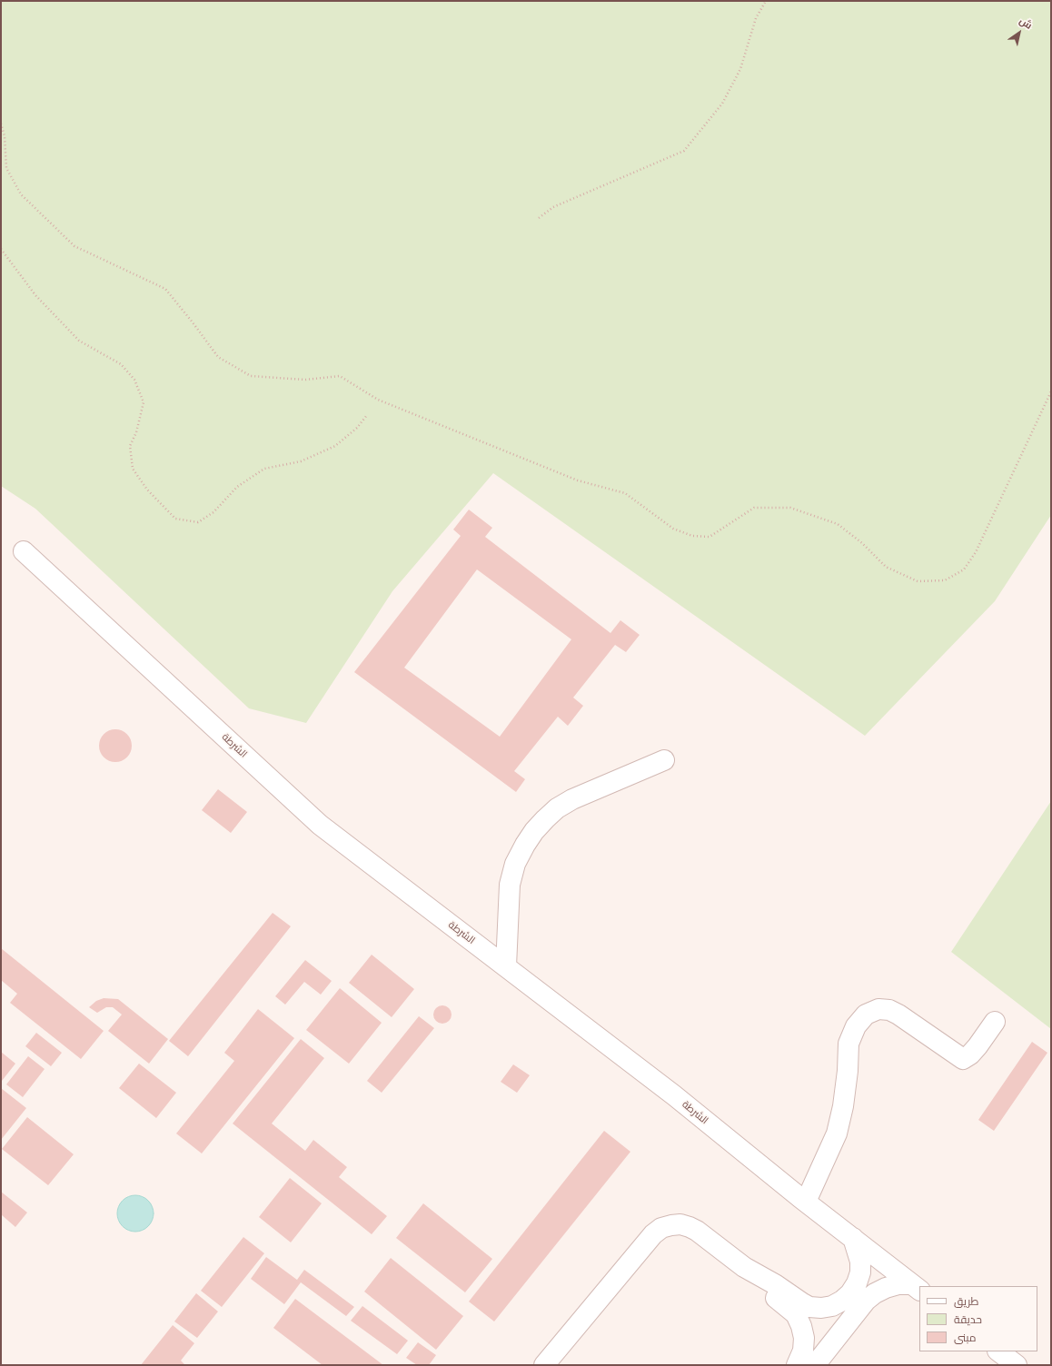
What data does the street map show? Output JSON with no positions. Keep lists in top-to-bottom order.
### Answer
{
  "streets": {
    "street": ["الشرطة"]
  },
  "legend": ["طريق", "حديقة", "مبنى"],
  "north": "top right"
}
